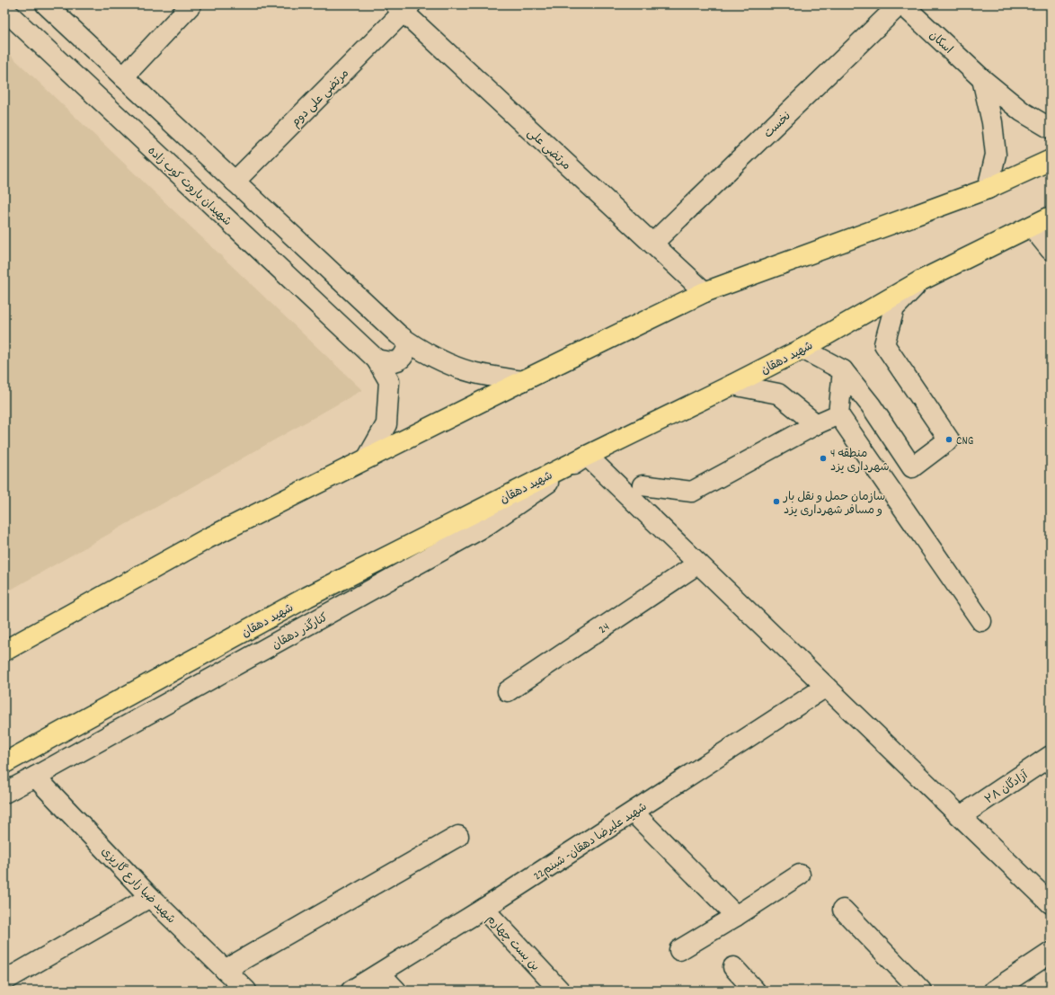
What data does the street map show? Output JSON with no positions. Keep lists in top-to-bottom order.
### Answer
{
  "streets": {
    "main road": ["شهید دهقان"],
    "street": [
      "اسکان",
      "مرتضی علی دوم",
      "نخست",
      "مرتضی علی",
      "شهیدان باروت کوب زاده",
      "24",
      "کنارگذر دهقان",
      "۲۸ آزادگان",
      "شهید علیرضا دهقان- شبنم22",
      "شهید ضیا زارع گاریزی",
      "بن بست چهارم"
    ]
  },
  "crossings": [
    ["مرتضی علی دوم", "مرتضی علی"],
    ["نخست", "مرتضی علی"],
    ["شهید دهقان", "کنارگذر دهقان"],
    ["کنارگذر دهقان", "شهید ضیا زارع گاریزی"],
    ["شهید علیرضا دهقان- شبنم22", "بن بست چهارم"]
  ],
  "places": ["CNG", "منطقه 4 شهرداری یزد", "سازمان حمل و نقل بار و مسافر شهرداری یزد"]
}
